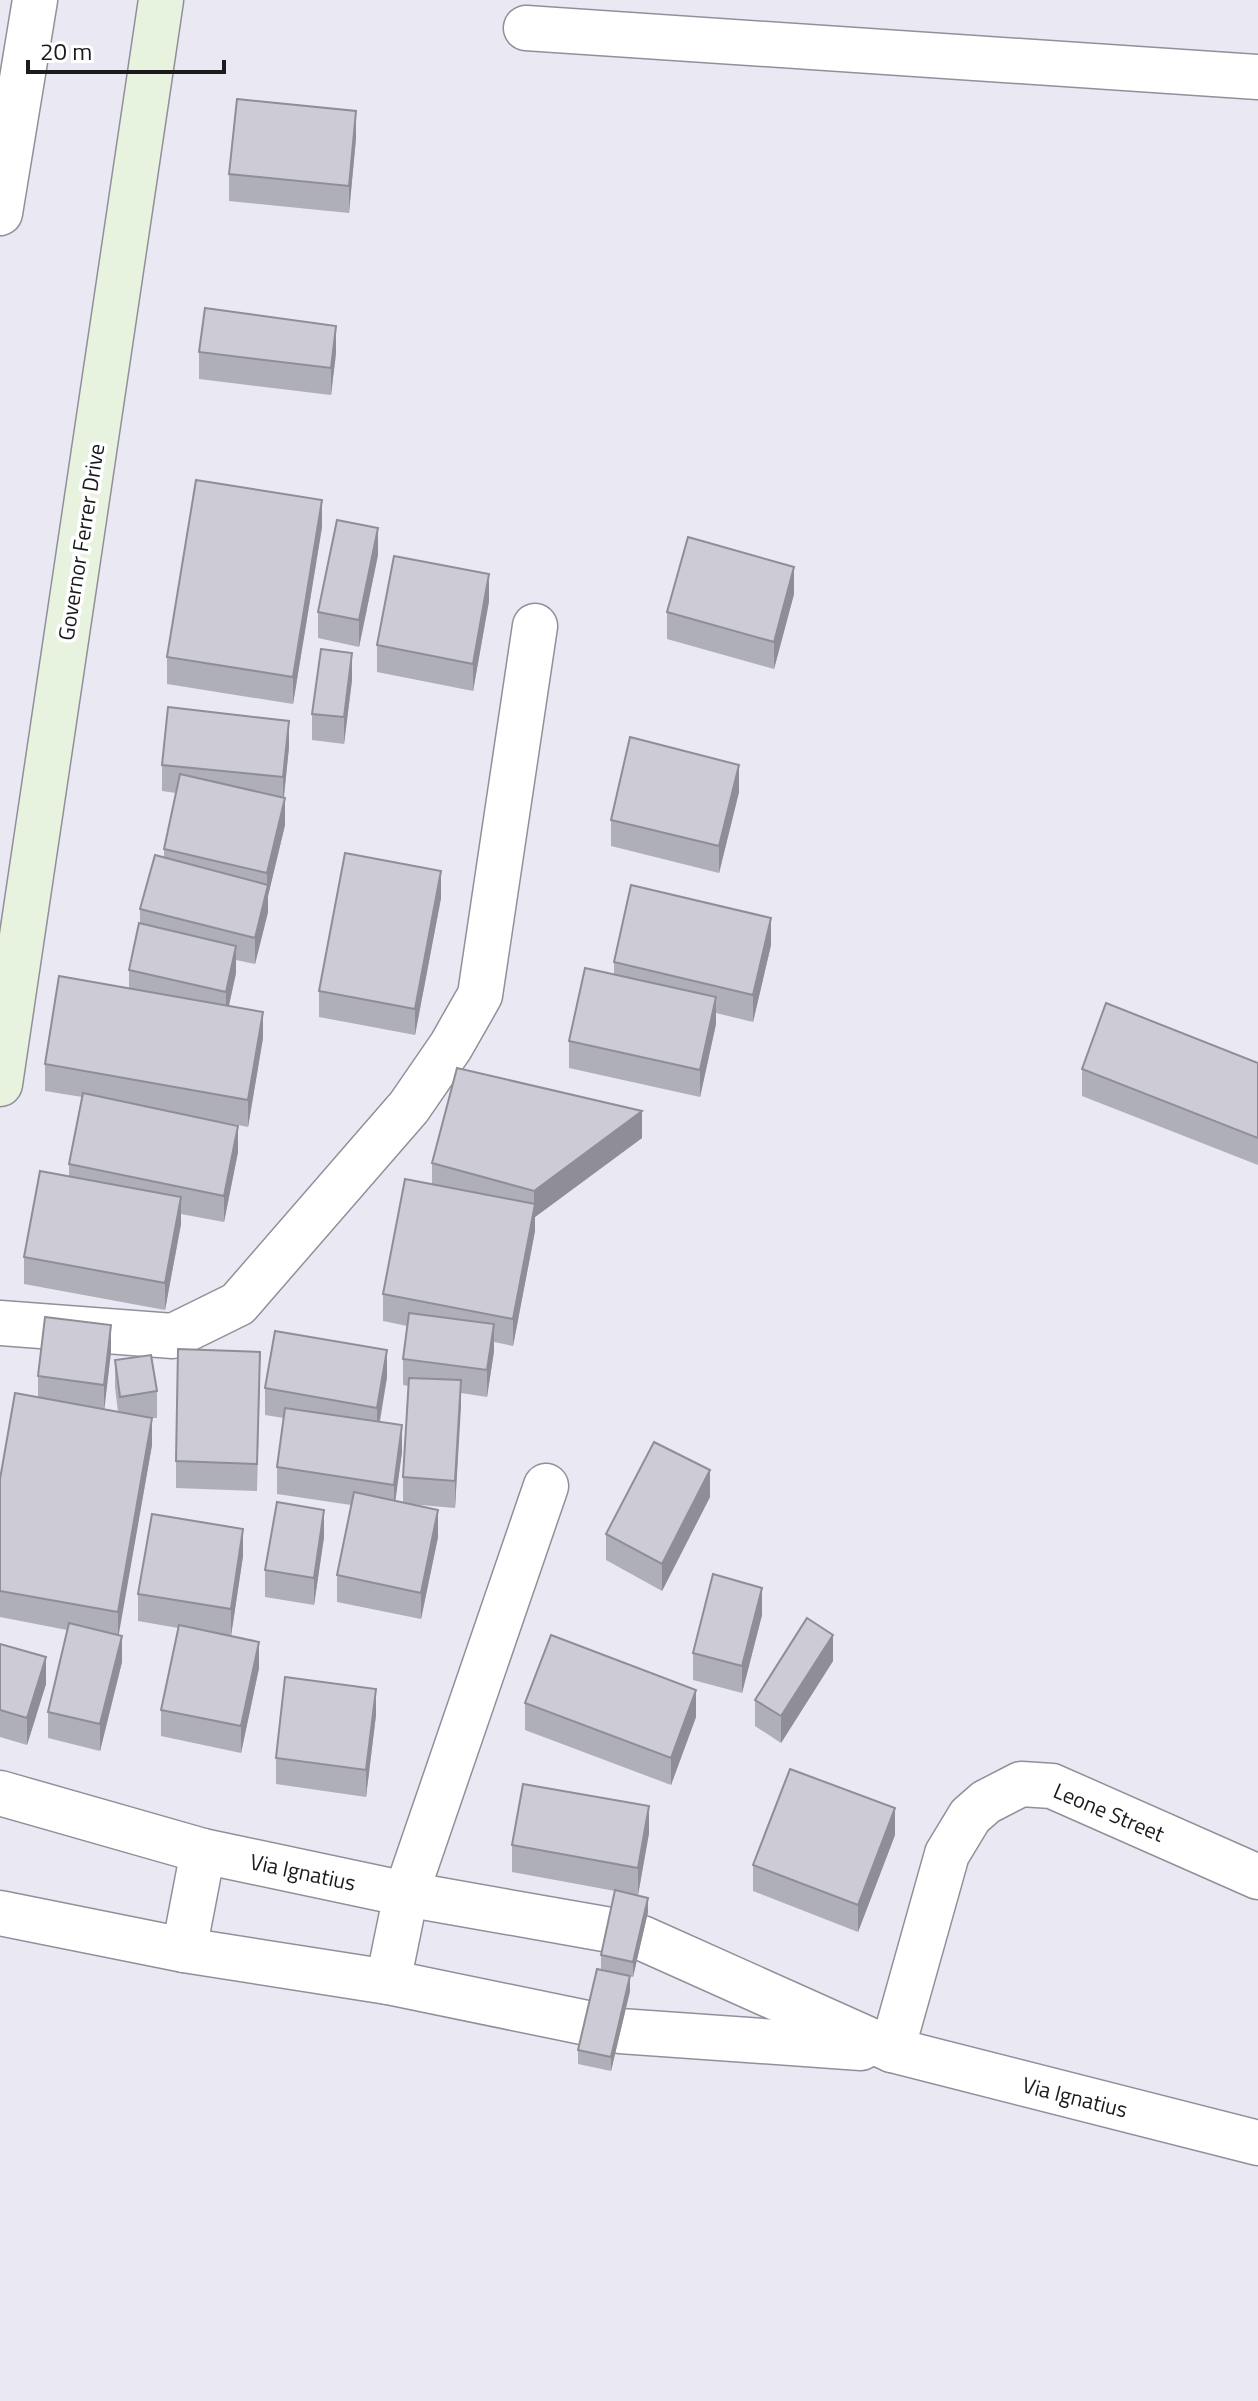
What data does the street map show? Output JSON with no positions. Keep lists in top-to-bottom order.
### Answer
{
  "streets": {
    "main road": ["Governor Ferrer Drive"],
    "street": ["Leone Street", "Via Ignatius"]
  },
  "crossings": [
    ["Leone Street", "Via Ignatius"]
  ],
  "scale_bar": "20 m"
}
